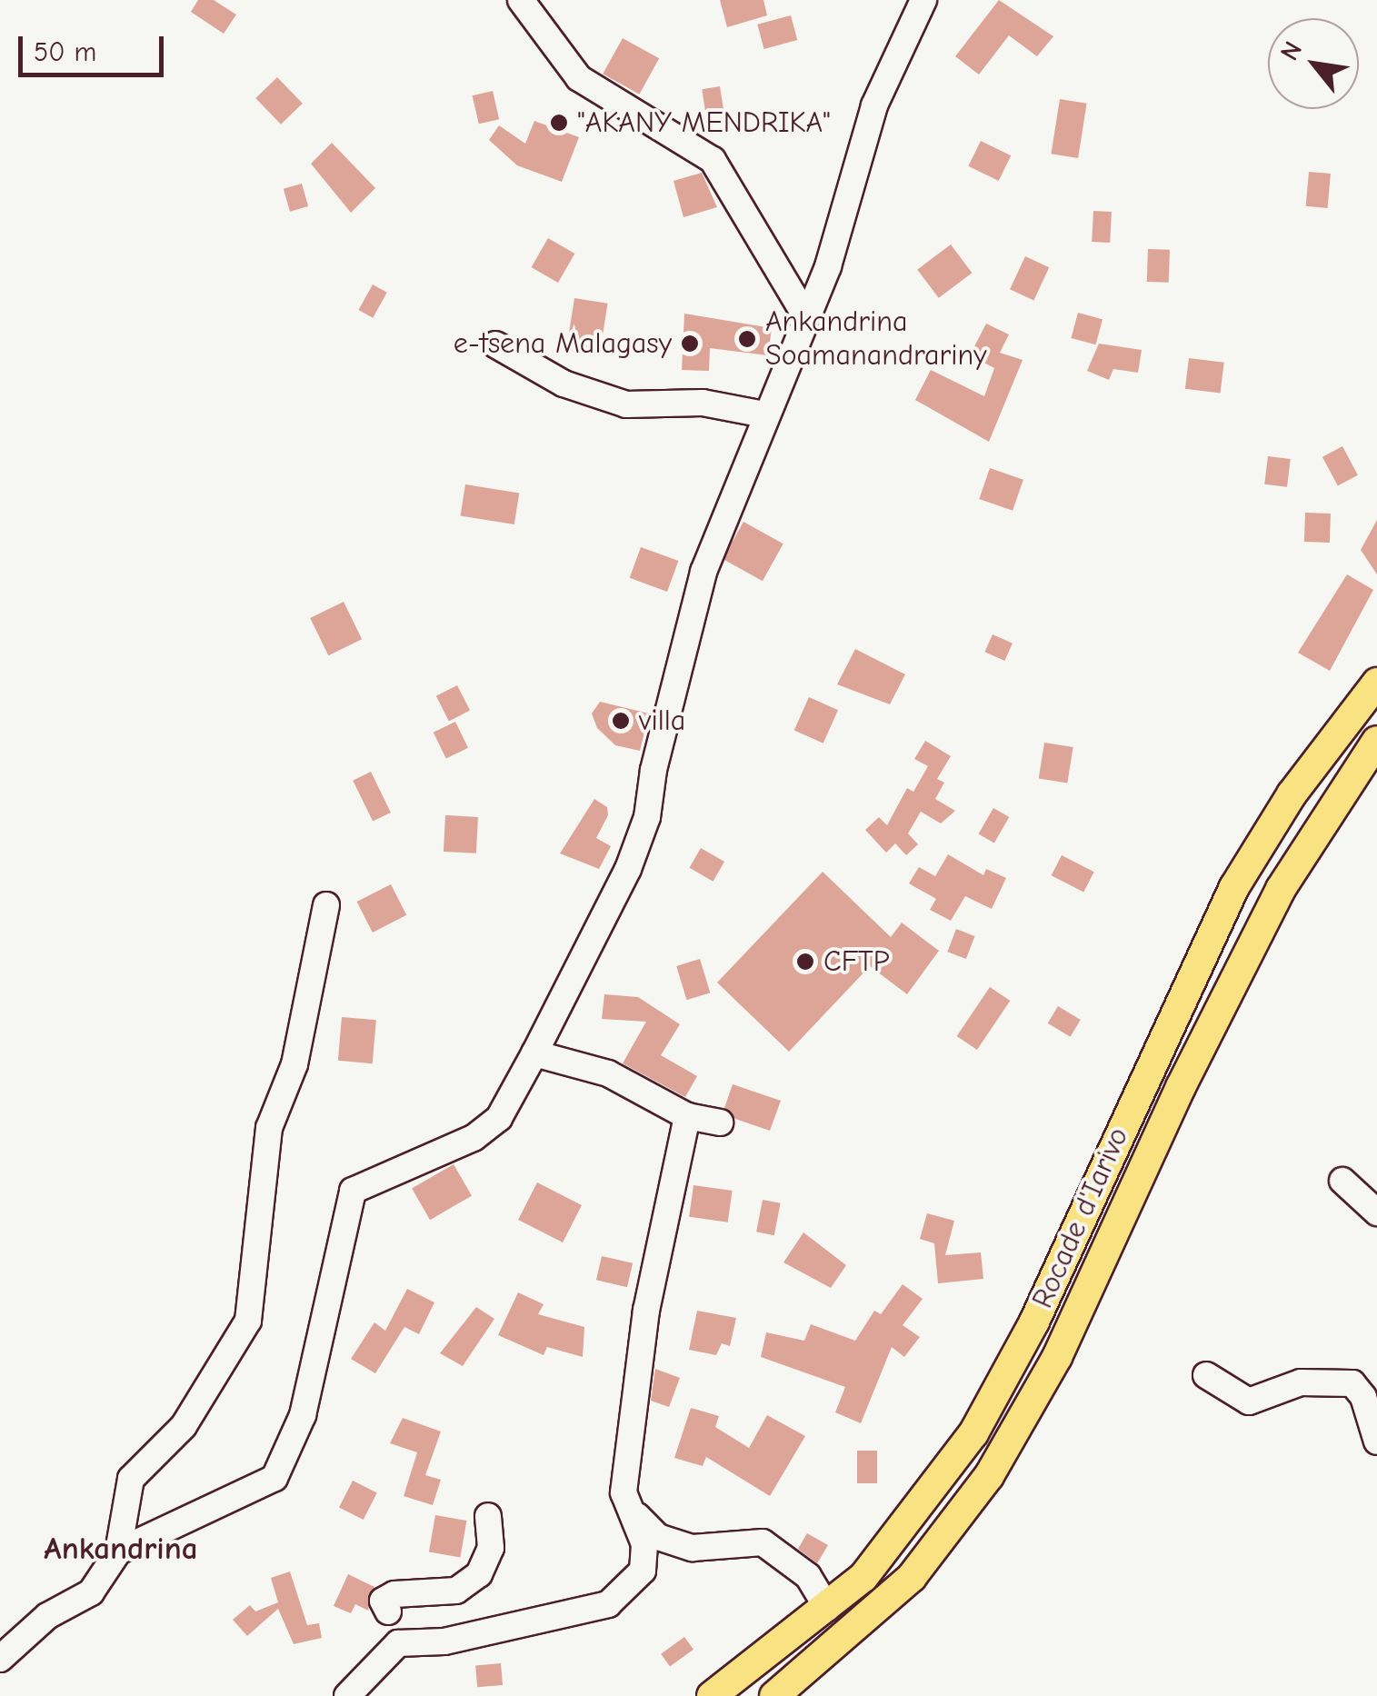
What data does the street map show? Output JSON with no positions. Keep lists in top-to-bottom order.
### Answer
{
  "streets": {
    "main road": ["Rocade d'Iarivo"]
  },
  "districts": ["Ankandrina"],
  "places": [
    "\"AKANY MENDRIKA\"",
    "Ankandrina Soamanandrariny",
    "e-tsena Malagasy",
    "villa",
    "CFTP"
  ],
  "scale_bar": "50 m",
  "north": "top left"
}
